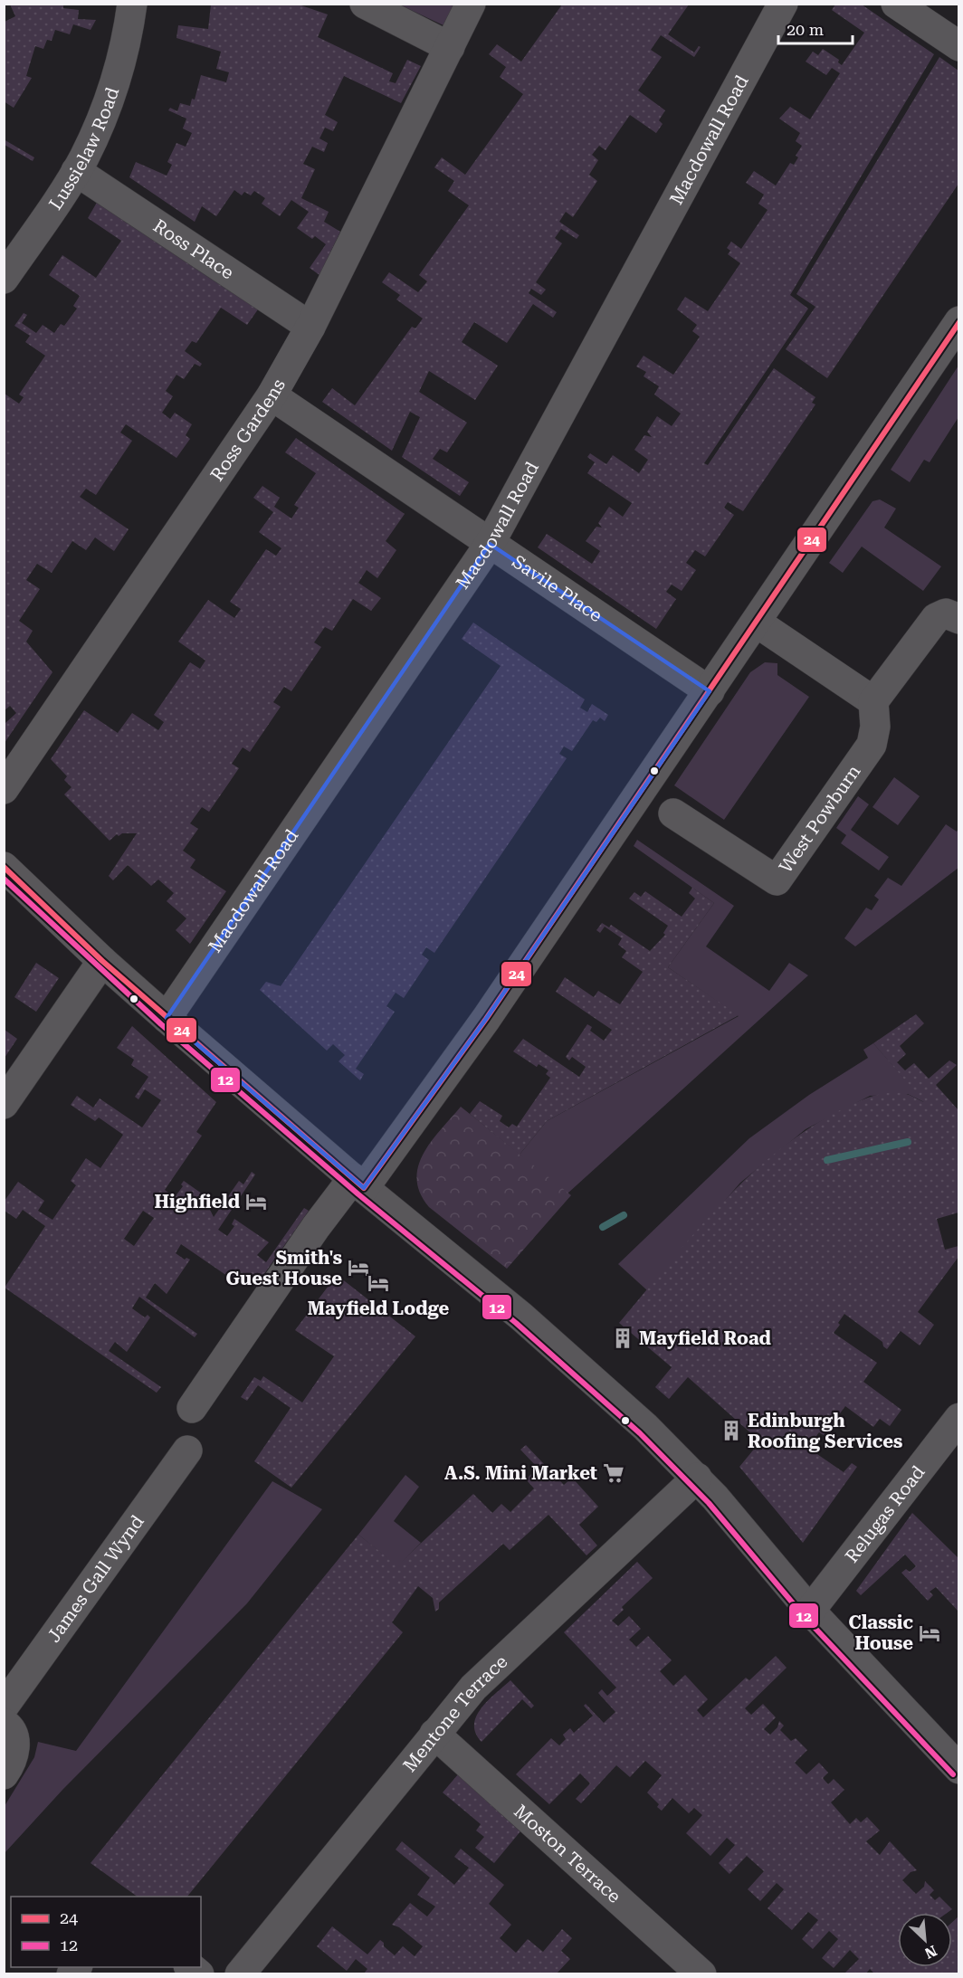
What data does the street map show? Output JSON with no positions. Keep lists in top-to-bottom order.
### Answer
{
  "streets": {
    "street": [
      "Macdowall Road",
      "Lussielaw Road",
      "Ross Place",
      "Ross Gardens",
      "Savile Place",
      "West Powburn",
      "Relugas Road",
      "James Gall Wynd",
      "Mentone Terrace",
      "Moston Terrace"
    ]
  },
  "crossings": [
    ["Macdowall Road", "Savile Place"],
    ["Lussielaw Road", "Ross Place"],
    ["Ross Place", "Ross Gardens"],
    ["Ross Gardens", "Savile Place"],
    ["Mentone Terrace", "Moston Terrace"]
  ],
  "places": {
    "hotel": [
      "Highfield",
      "Smith's Guest House",
      "Mayfield Lodge",
      "Classic House"
    ],
    "building": ["Mayfield Road", "Edinburgh Roofing Services"],
    "supermarket": ["A.S. Mini Market"]
  },
  "lines": ["transit line 24", "transit line 12"],
  "legend": ["24", "12"],
  "scale_bar": "20 m",
  "north": "bottom right"
}
